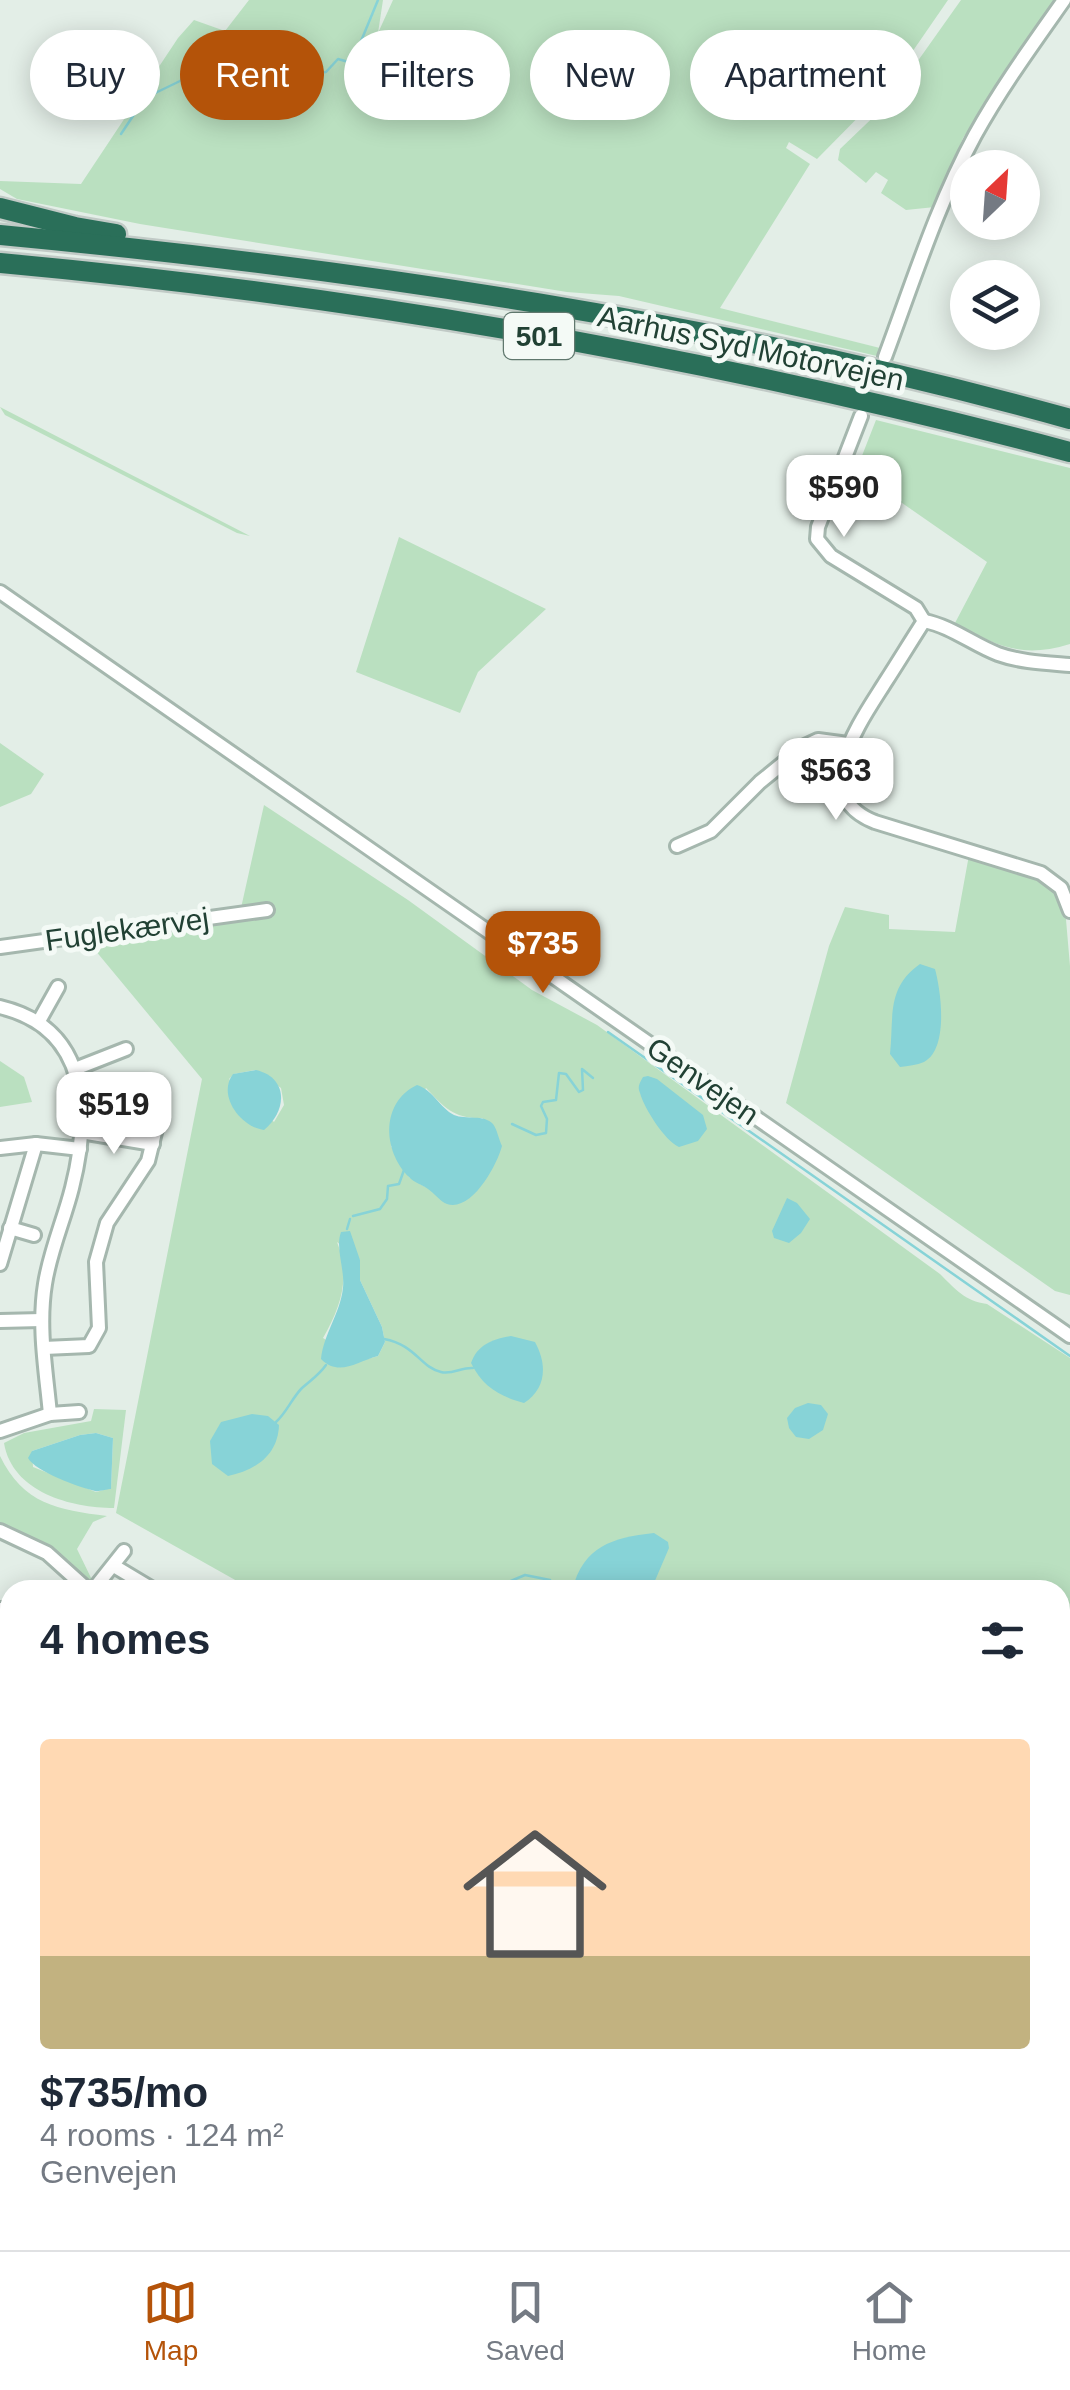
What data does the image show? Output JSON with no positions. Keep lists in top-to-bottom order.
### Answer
{
  "streets": {
    "highway": ["501", "Aarhus Syd Motorvejen"],
    "street": ["Fuglekærvej", "Genvejen"]
  },
  "north": "top right",
  "page": {
    "chip": [
      "Buy",
      "Rent",
      "Filters",
      "New",
      "Apartment"
    ],
    "price": [
      "$590",
      "$563",
      "$735",
      "$519"
    ],
    "heading": "4 homes",
    "list": [
      {
        "name": "$735/mo",
        "note": "4 rooms · 124 m² · Genvejen"
      }
    ],
    "tabs": ["Map", "Saved", "Home"]
  }
}
